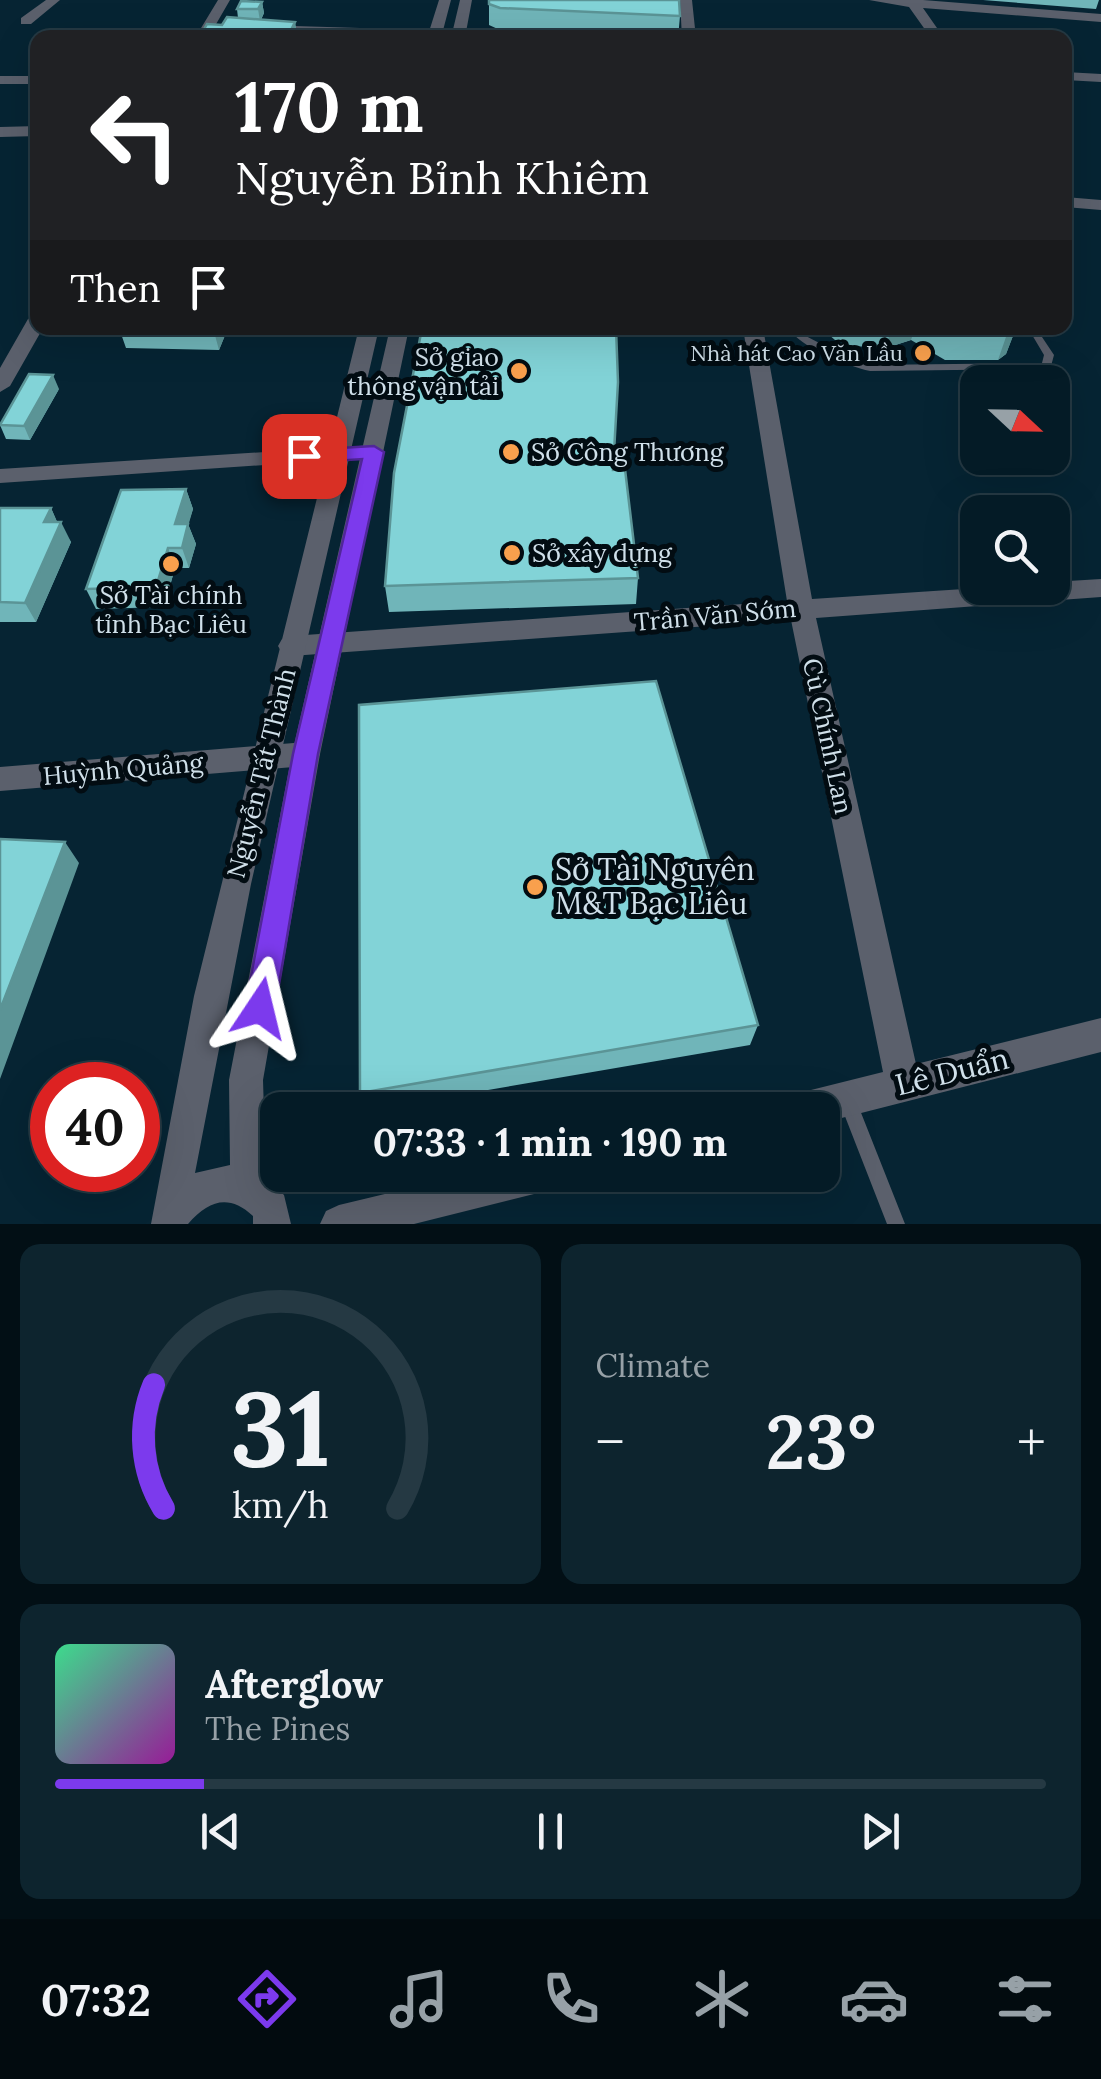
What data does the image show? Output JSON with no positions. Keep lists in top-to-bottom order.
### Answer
{
  "streets": {
    "street": [
      "Trần Văn Sớm",
      "Cù Chính Lan",
      "Huỳnh Quảng",
      "Nguyễn Tất Thành",
      "Lê Duẩn"
    ]
  },
  "crossings": [
    ["Trần Văn Sớm", "Cù Chính Lan"],
    ["Trần Văn Sớm", "Nguyễn Tất Thành"],
    ["Cù Chính Lan", "Lê Duẩn"],
    ["Huỳnh Quảng", "Nguyễn Tất Thành"]
  ],
  "places": [
    "Nhà hát Cao Văn Lầu",
    "Sở giao thông vận tải",
    "Sở Công Thương",
    "Sở xây dựng",
    "Sở Tài chính tỉnh Bạc Liêu",
    "Sở Tài Nguyên M&T Bạc Liêu"
  ],
  "north": "right",
  "page": {
    "turn": ["170 m", "Nguyễn Bỉnh Khiêm"],
    "then": "Then",
    "limit": "40",
    "trip": "07:33 · 1 min · 190 m",
    "tile": "Climate",
    "heat": ["−", "23°", "+"],
    "song": ["Afterglow", "The Pines"],
    "tabs": "07:32",
    "gauge": ["31", "km/h"]
  }
}
